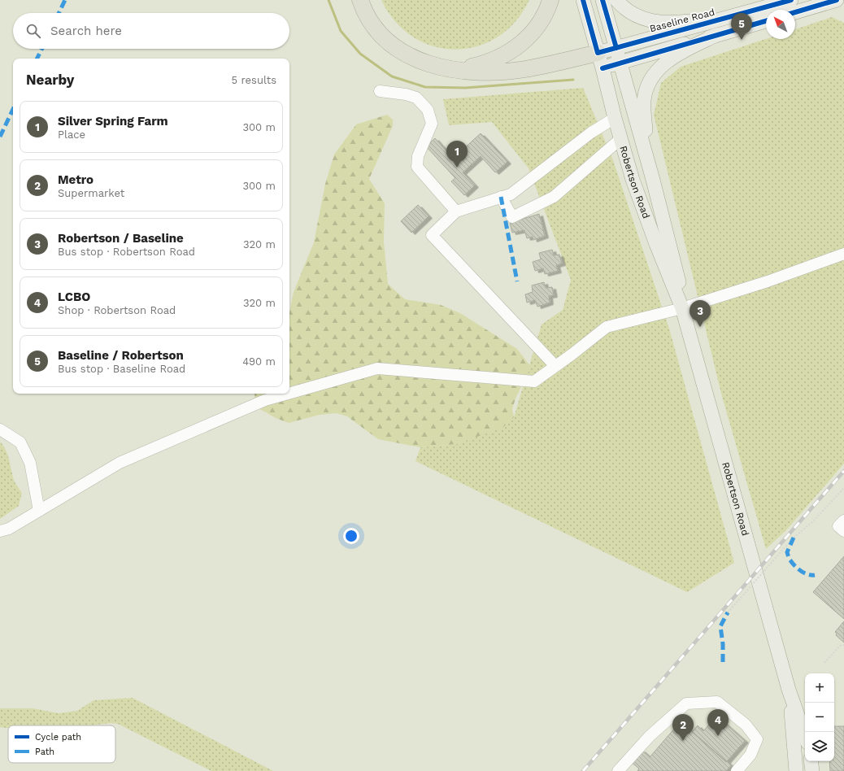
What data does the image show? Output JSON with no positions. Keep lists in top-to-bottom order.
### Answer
{
  "streets": {
    "main road": ["Baseline Road", "Robertson Road"]
  },
  "crossings": [
    ["Baseline Road", "Robertson Road"]
  ],
  "legend": ["Cycle path", "Path"],
  "north": "top left",
  "page": {
    "pins": [
      "5",
      "1",
      "3",
      "4",
      "2"
    ],
    "search": "Search here",
    "heading": ["Nearby", "5 results"],
    "list": [
      {
        "mark": "1",
        "name": "Silver Spring Farm",
        "note": "Place",
        "value": "300 m"
      },
      {
        "mark": "2",
        "name": "Metro",
        "note": "Supermarket",
        "value": "300 m"
      },
      {
        "mark": "3",
        "name": "Robertson / Baseline",
        "note": "Bus stop · Robertson Road",
        "value": "320 m"
      },
      {
        "mark": "4",
        "name": "LCBO",
        "note": "Shop · Robertson Road",
        "value": "320 m"
      },
      {
        "mark": "5",
        "name": "Baseline / Robertson",
        "note": "Bus stop · Baseline Road",
        "value": "490 m"
      }
    ],
    "map_buttons": ["+", "−"]
  }
}
